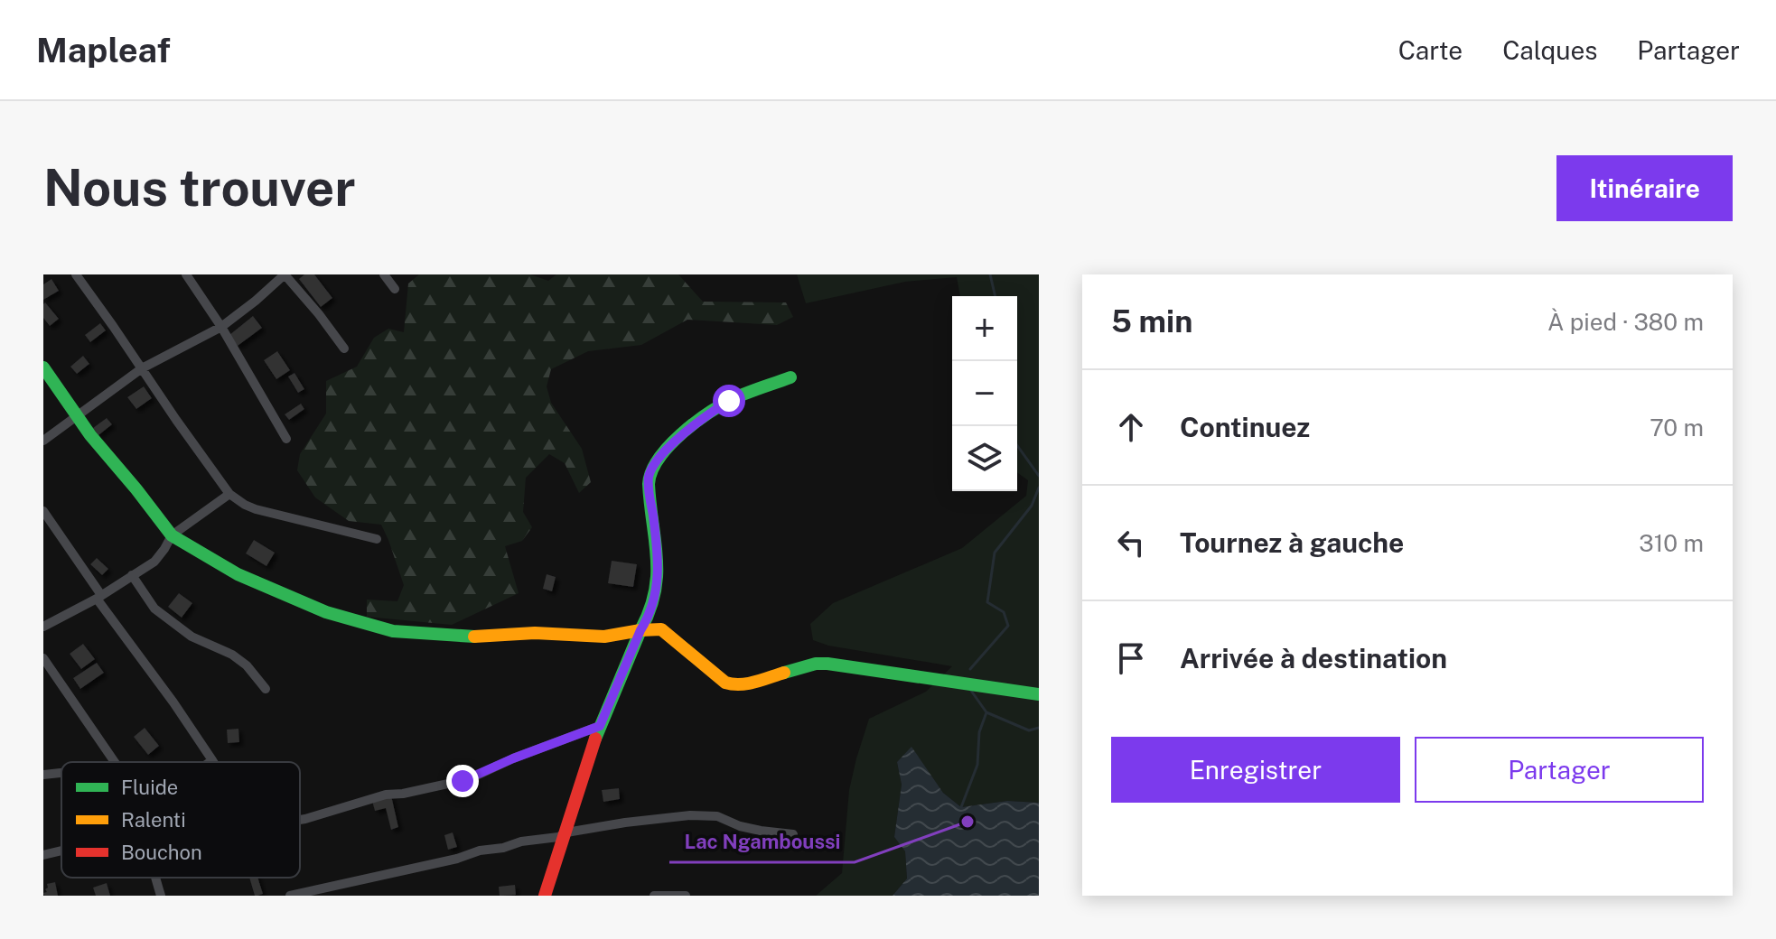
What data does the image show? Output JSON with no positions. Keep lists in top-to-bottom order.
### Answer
{
  "places": ["Lac Ngamboussi"],
  "legend": ["Fluide", "Ralenti", "Bouchon"],
  "page": {
    "header": "Mapleaf",
    "nav": ["Carte", "Calques", "Partager"],
    "buttons": [
      "Itinéraire",
      ["Enregistrer", "Partager"]
    ],
    "title": "Nous trouver",
    "heading": ["5 min", "À pied · 380 m"],
    "map_buttons": ["+", "−"],
    "list": [
      ["Continuez", "70 m"],
      ["Tournez à gauche", "310 m"],
      "Arrivée à destination"
    ]
  }
}
